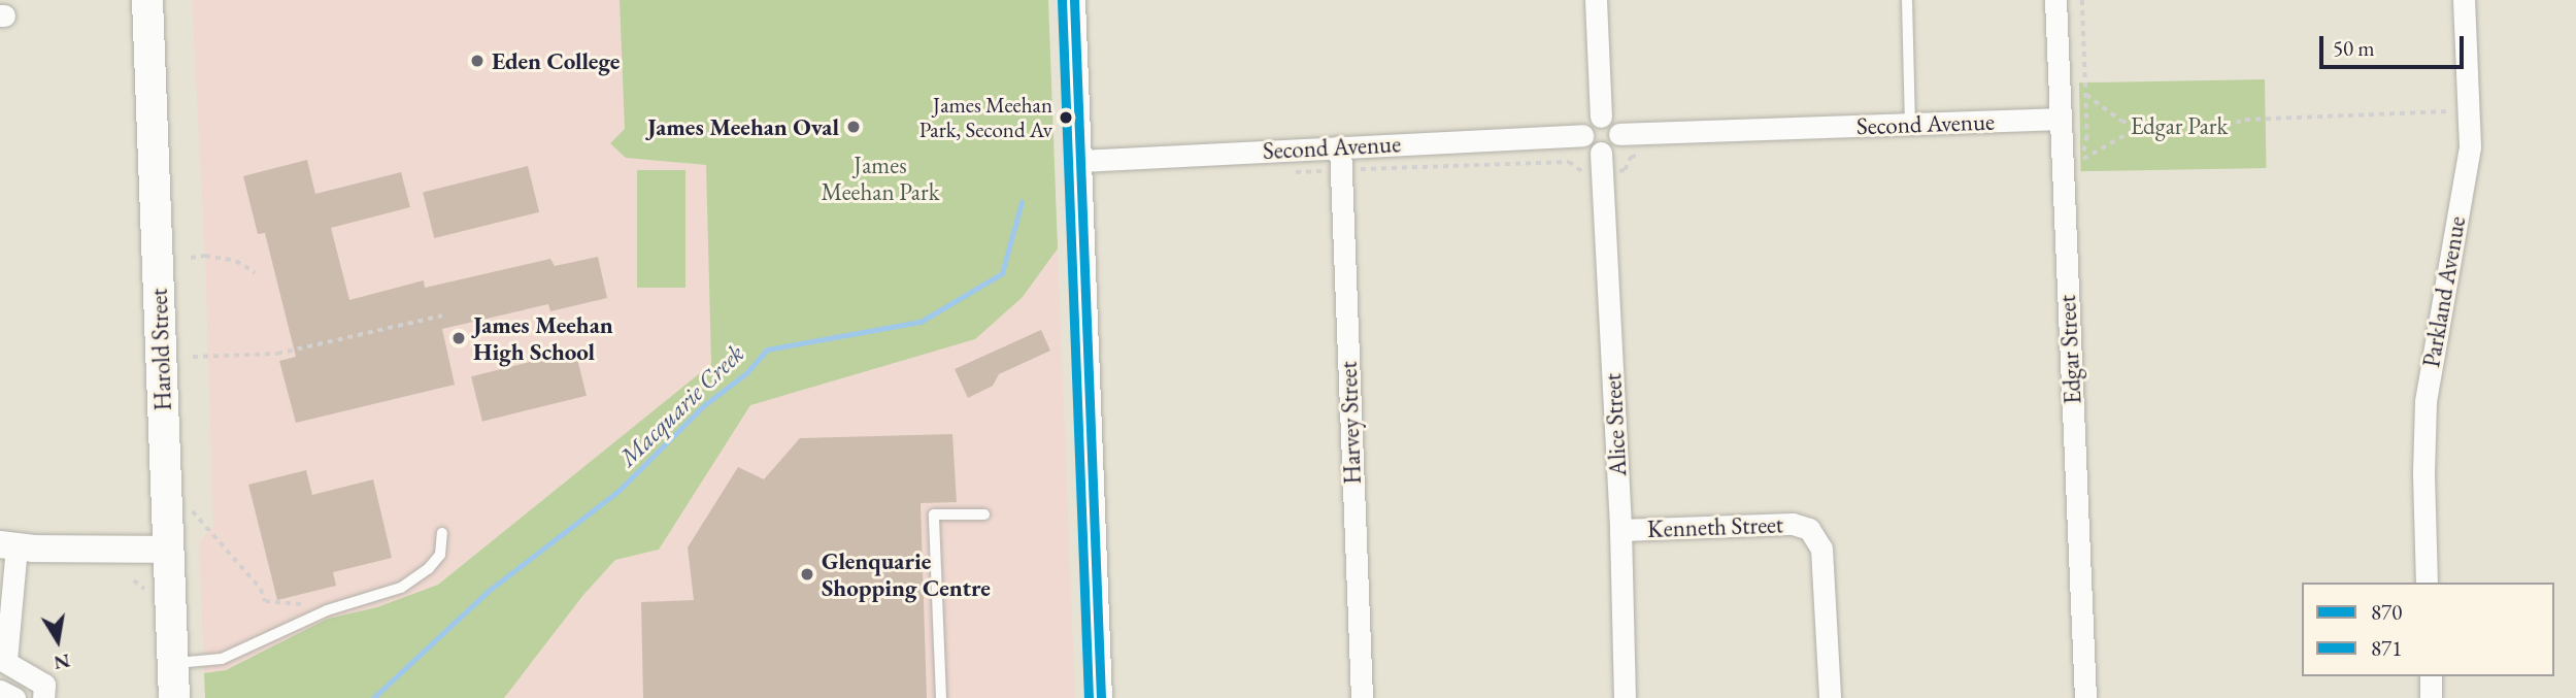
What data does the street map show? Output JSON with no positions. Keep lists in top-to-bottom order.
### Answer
{
  "streets": {
    "main road": ["Harold Street"],
    "street": [
      "Second Avenue",
      "Parkland Avenue",
      "Edgar Street",
      "Harvey Street",
      "Alice Street",
      "Kenneth Street"
    ]
  },
  "crossings": [
    ["Second Avenue", "Edgar Street"],
    ["Second Avenue", "Harvey Street"],
    ["Second Avenue", "Alice Street"],
    ["Alice Street", "Kenneth Street"]
  ],
  "water": ["Macquarie Creek"],
  "parks": ["Edgar Park", "James Meehan Park"],
  "places": [
    "Eden College",
    "James Meehan Park, Second Av",
    "James Meehan Oval",
    "James Meehan High School",
    "Glenquarie Shopping Centre"
  ],
  "lines": ["transit line 870", "transit line 871"],
  "legend": ["870", "871"],
  "scale_bar": "50 m",
  "north": "bottom"
}
